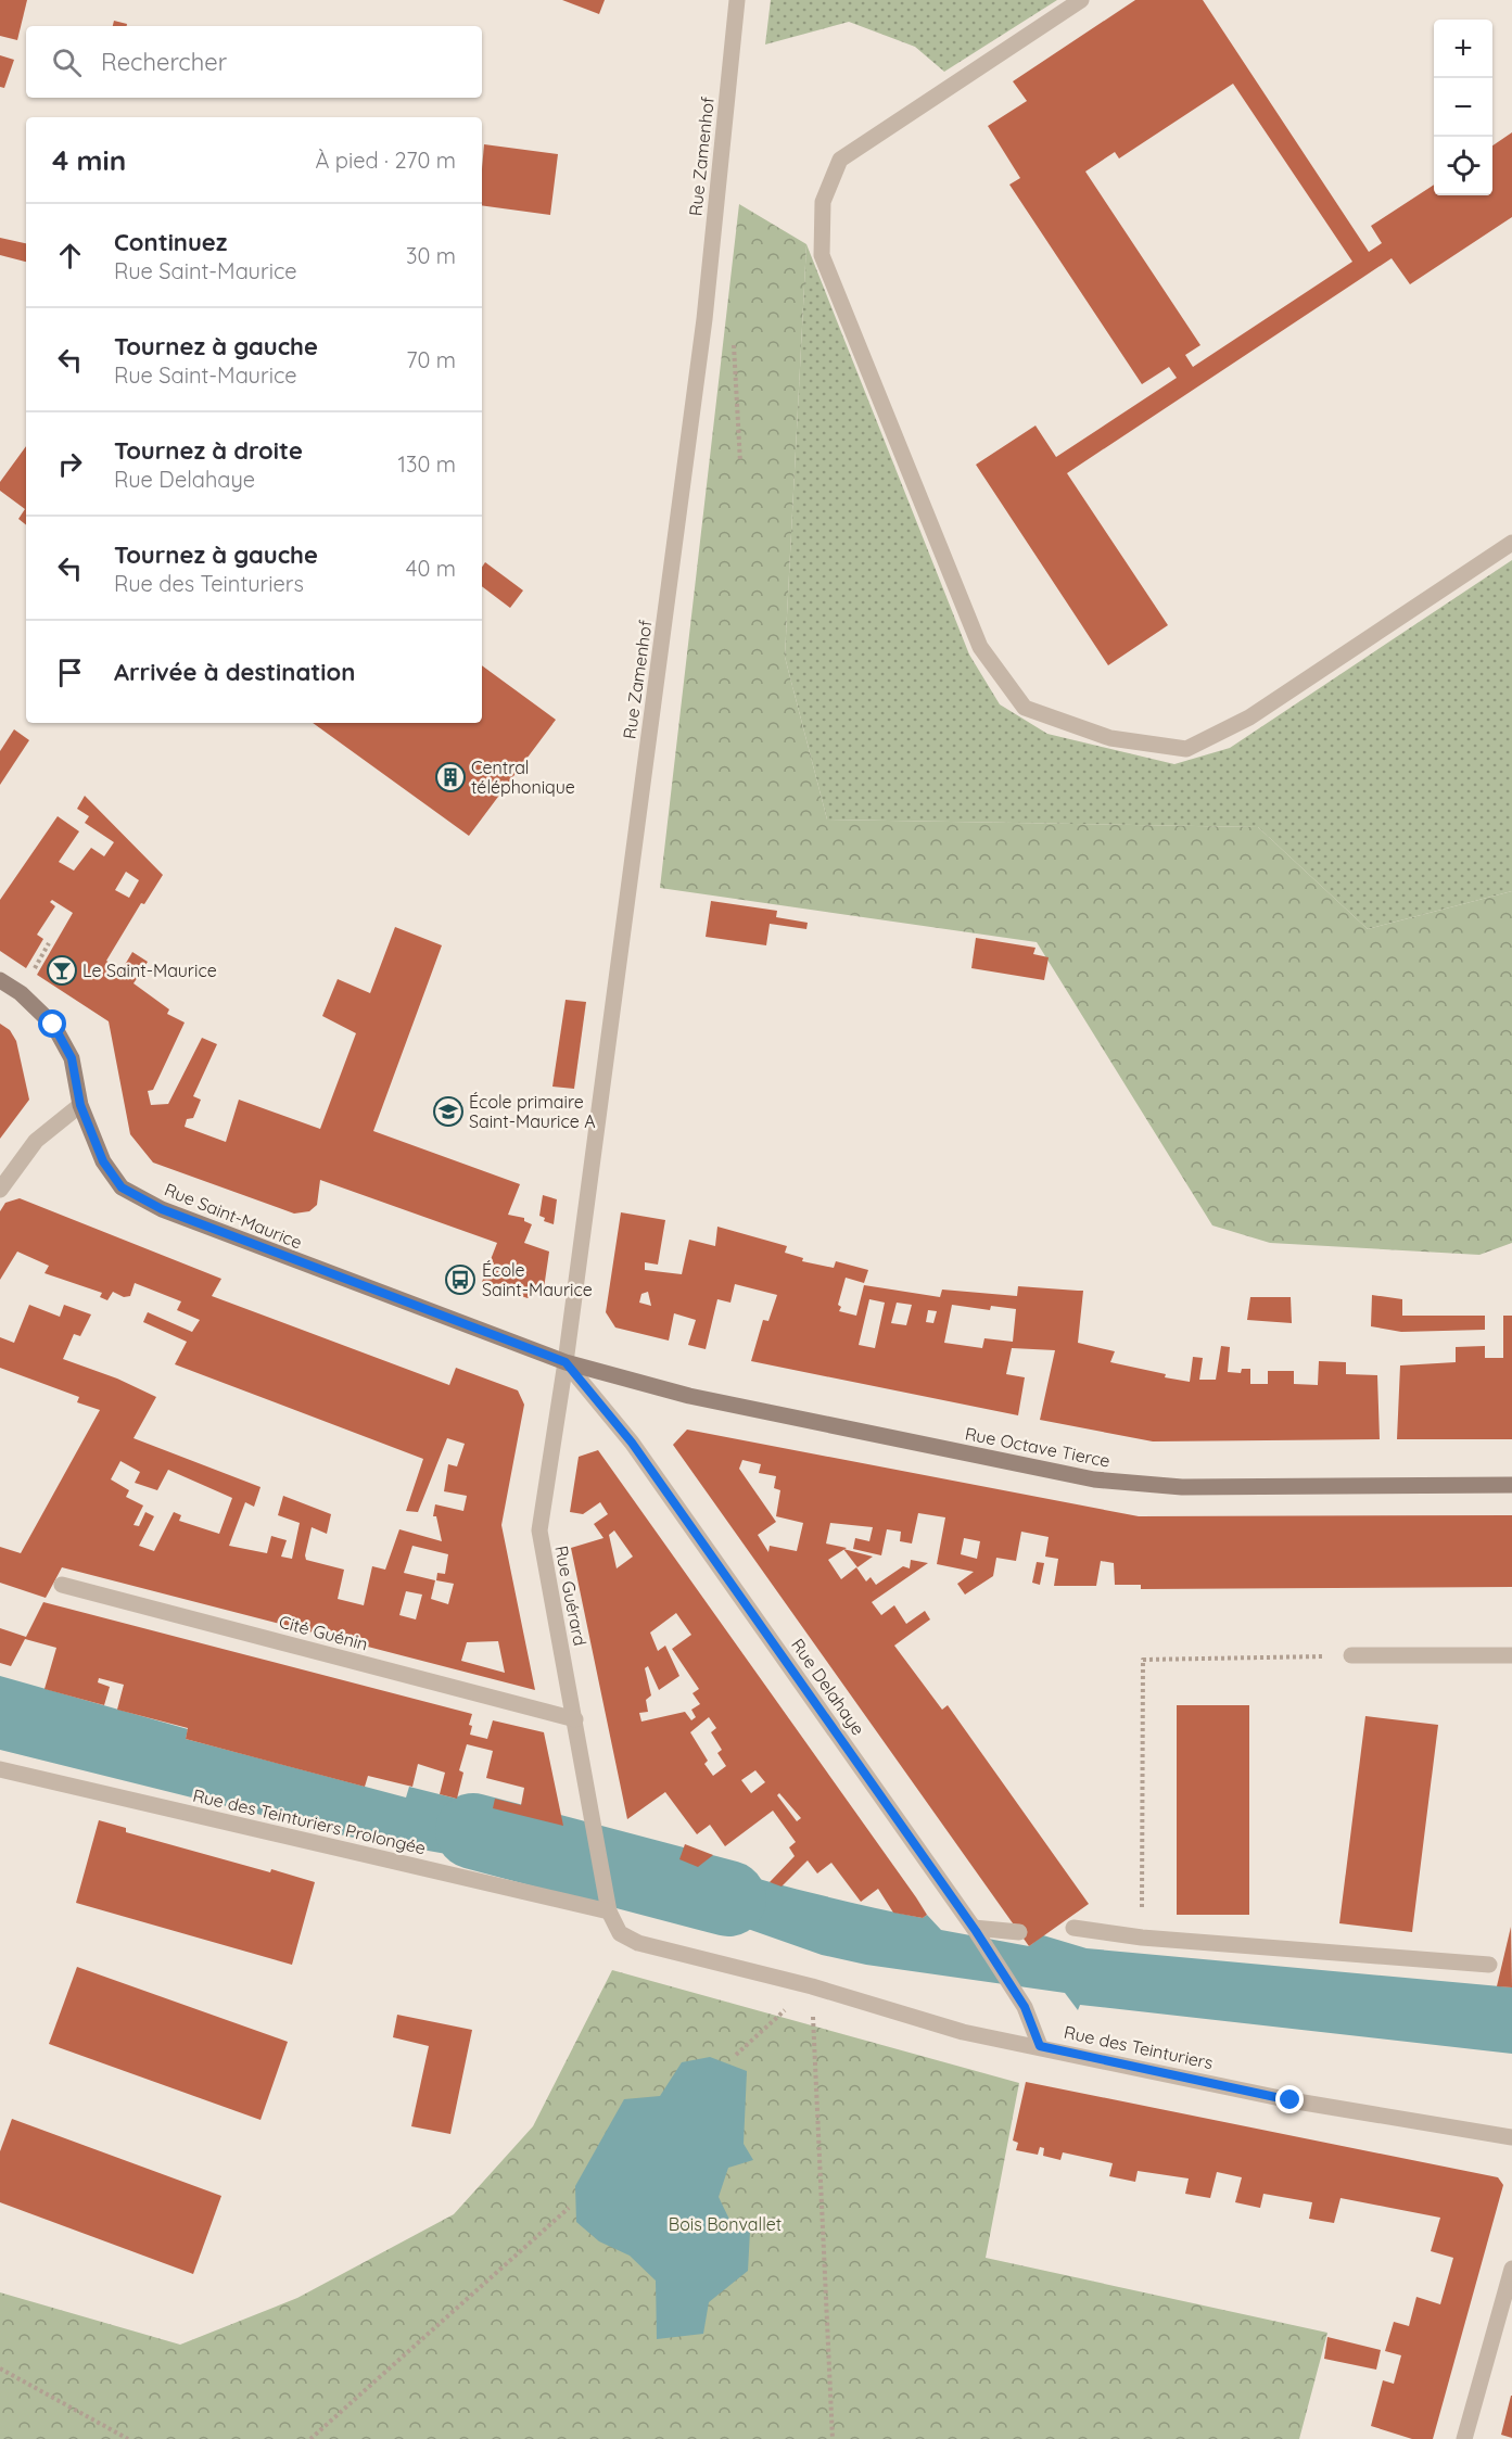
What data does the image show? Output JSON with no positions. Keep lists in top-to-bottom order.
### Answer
{
  "streets": {
    "street": [
      "Rue Zamenhof",
      "Rue Saint-Maurice",
      "Rue Octave Tierce",
      "Rue Guérard",
      "Cité Guénin",
      "Rue Delahaye",
      "Rue des Teinturiers Prolongée",
      "Rue des Teinturiers"
    ]
  },
  "crossings": [
    ["Rue Zamenhof", "Rue Saint-Maurice"],
    ["Rue Zamenhof", "Rue Octave Tierce"],
    ["Rue Zamenhof", "Rue Guérard"],
    ["Rue Zamenhof", "Rue Delahaye"],
    ["Rue Saint-Maurice", "Rue Octave Tierce"],
    ["Rue Saint-Maurice", "Rue Guérard"],
    ["Rue Saint-Maurice", "Rue Delahaye"],
    ["Rue Octave Tierce", "Rue Guérard"],
    ["Rue Octave Tierce", "Rue Delahaye"],
    ["Rue Guérard", "Cité Guénin"],
    ["Rue Guérard", "Rue Delahaye"],
    ["Rue Guérard", "Rue des Teinturiers"],
    ["Rue Delahaye", "Rue des Teinturiers"],
    ["Rue des Teinturiers Prolongée", "Rue des Teinturiers"]
  ],
  "parks": ["Bois Bonvallet"],
  "places": {
    "building": ["Central téléphonique"],
    "bar": ["Le Saint-Maurice"],
    "school or university": ["École primaire Saint-Maurice A"],
    "bus stop": ["École Saint-Maurice"]
  },
  "page": {
    "map_buttons": ["+", "−"],
    "search": "Rechercher",
    "heading": ["4 min", "À pied · 270 m"],
    "list": [
      ["Continuez", "Rue Saint-Maurice", "30 m"],
      ["Tournez à gauche", "Rue Saint-Maurice", "70 m"],
      ["Tournez à droite", "Rue Delahaye", "130 m"],
      ["Tournez à gauche", "Rue des Teinturiers", "40 m"],
      "Arrivée à destination"
    ]
  }
}
